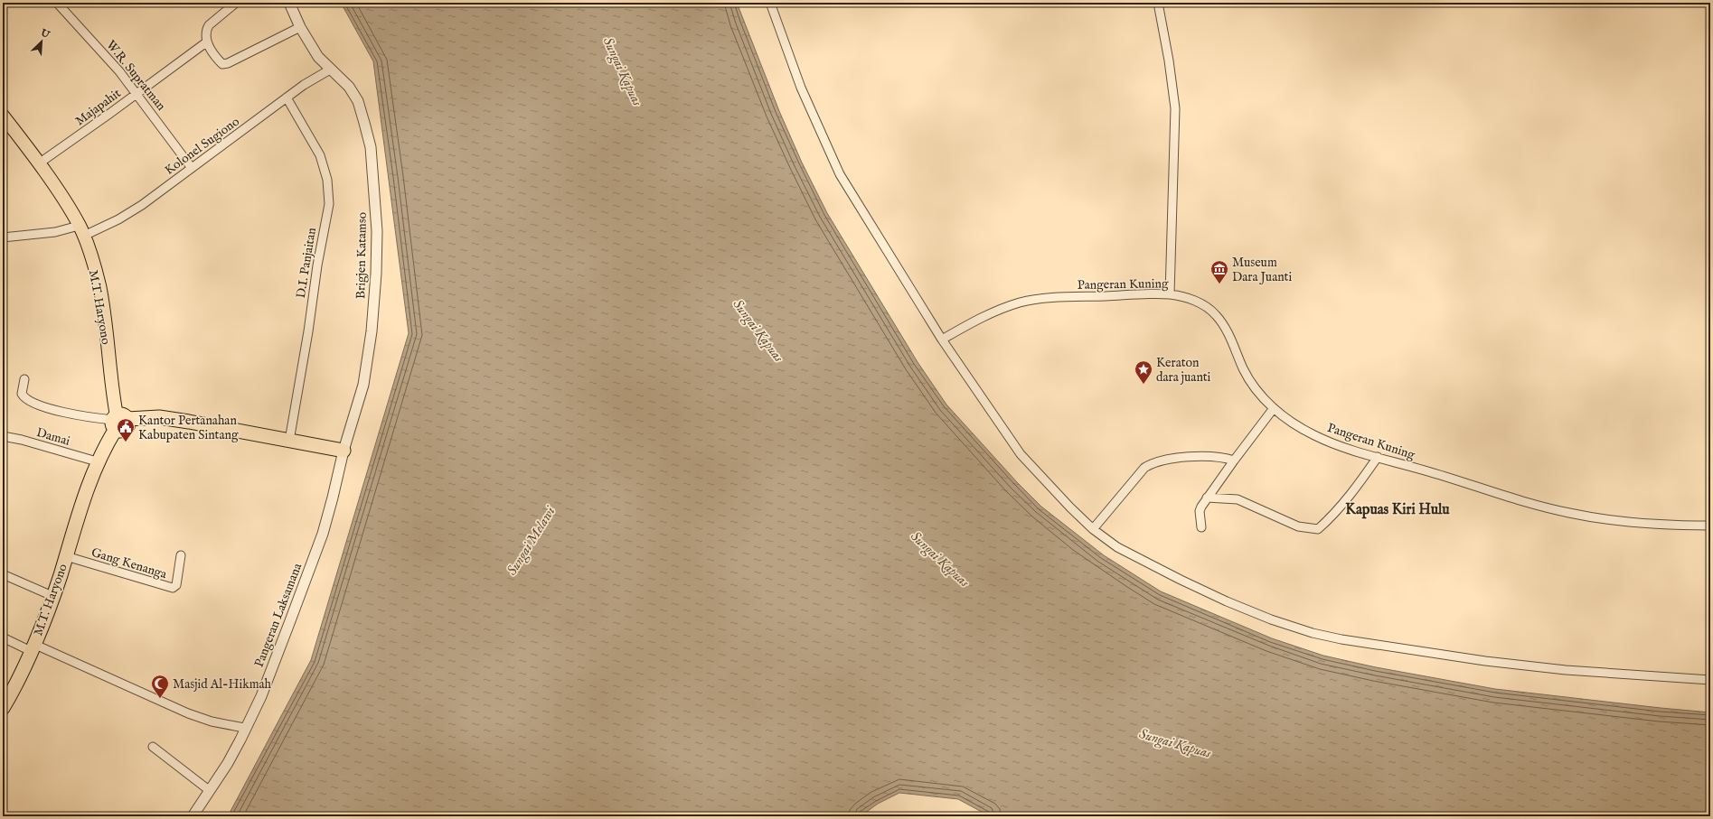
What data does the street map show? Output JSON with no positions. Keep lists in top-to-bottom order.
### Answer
{
  "streets": {
    "highway": ["M.T. Haryono"],
    "street": [
      "W.R. Supratman",
      "Majapahit",
      "Kolonel Sugiono",
      "Brigjen Katamso",
      "D.I. Panjaitan",
      "Pangeran Kuning",
      "Damai",
      "Gang Kenanga",
      "Pangeran Laksamana"
    ]
  },
  "crossings": [
    ["W.R. Supratman", "Majapahit"],
    ["W.R. Supratman", "Kolonel Sugiono"],
    ["Majapahit", "M.T. Haryono"],
    ["Kolonel Sugiono", "Brigjen Katamso"],
    ["Kolonel Sugiono", "D.I. Panjaitan"],
    ["Kolonel Sugiono", "M.T. Haryono"],
    ["Brigjen Katamso", "Pangeran Laksamana"],
    ["M.T. Haryono", "Damai"],
    ["M.T. Haryono", "Gang Kenanga"]
  ],
  "districts": ["Kapuas Kiri Hulu"],
  "water": ["Sungai Kapuas", "Sungai Melawi"],
  "places": {
    "museum": ["Museum Dara Juanti"],
    "place": ["Keraton dara juanti"],
    "public building": ["Kantor Pertanahan Kabupaten Sintang"],
    "mosque": ["Masjid Al-Hikmah"]
  },
  "north": "top right"
}
